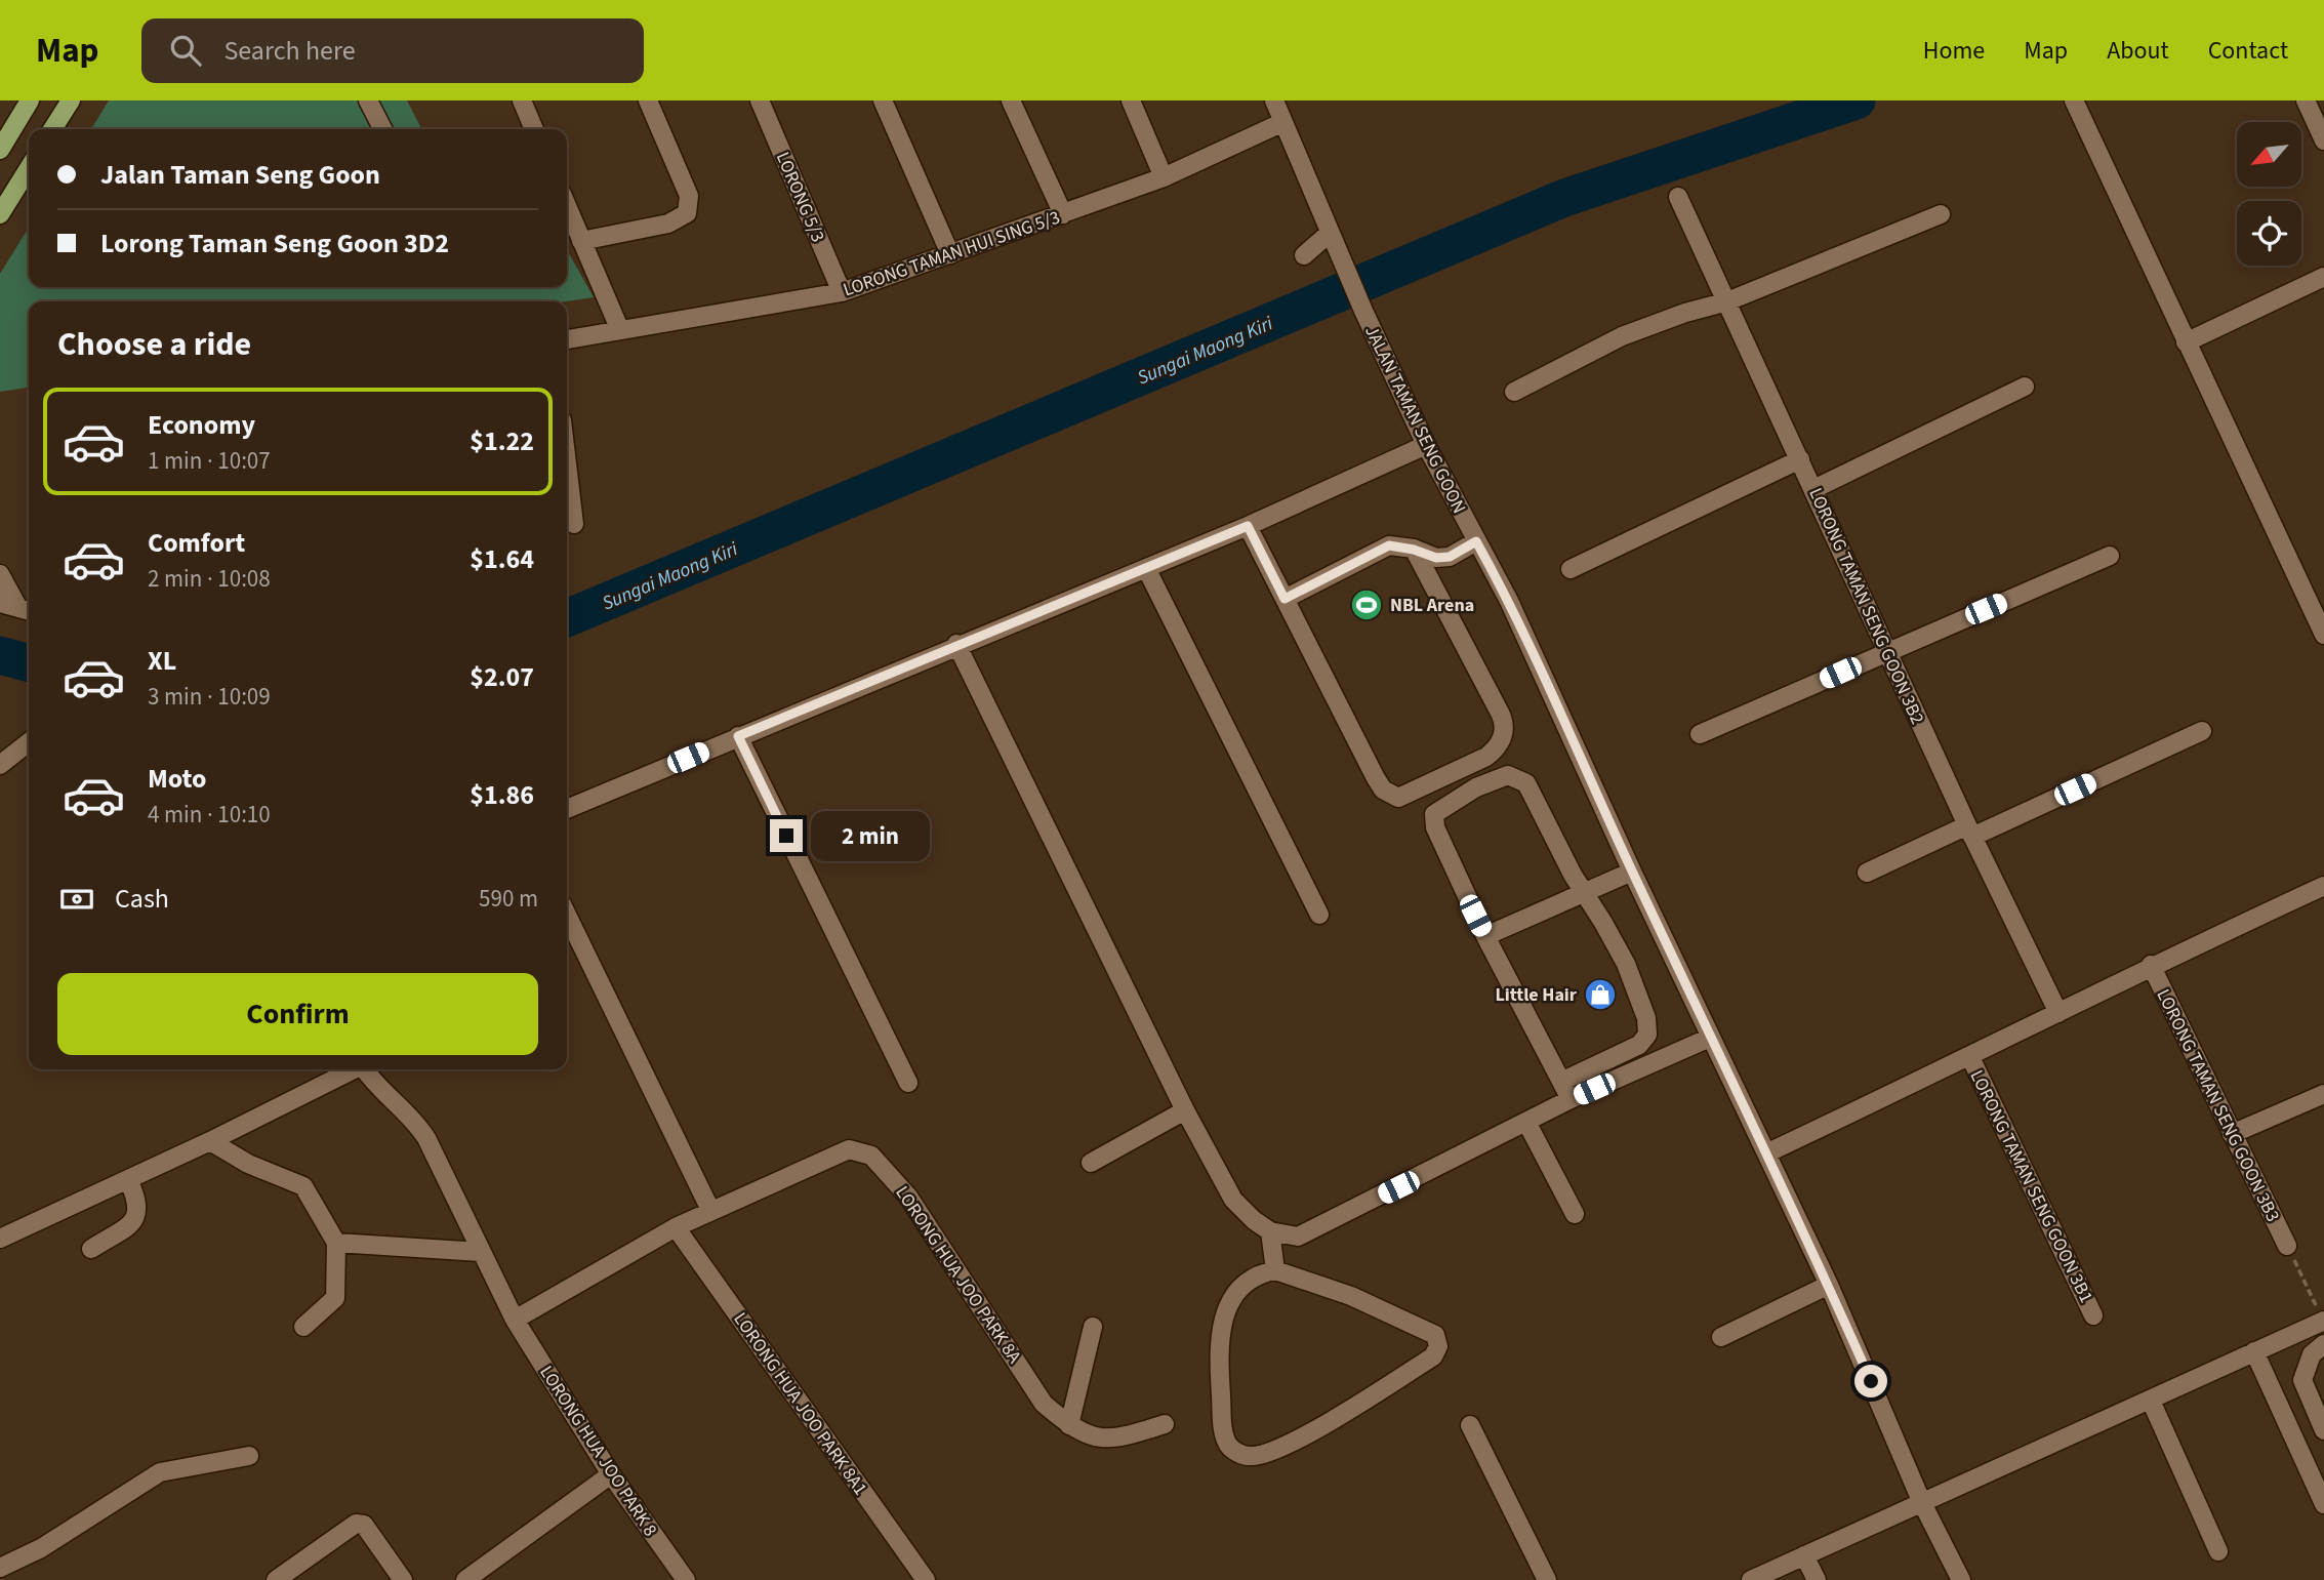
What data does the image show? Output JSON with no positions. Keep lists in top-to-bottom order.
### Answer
{
  "streets": {
    "street": [
      "LORONG 5/3",
      "LORONG TAMAN HUI SING 5/3",
      "JALAN TAMAN SENG GOON",
      "LORONG TAMAN SENG GOON 3B2",
      "LORONG TAMAN SENG GOON 3B3",
      "LORONG TAMAN SENG GOON 3B1",
      "LORONG HUA JOO PARK 8A",
      "LORONG HUA JOO PARK 8A1",
      "LORONG HUA JOO PARK 8"
    ]
  },
  "crossings": [
    ["LORONG 5/3", "LORONG TAMAN HUI SING 5/3"],
    ["LORONG TAMAN HUI SING 5/3", "JALAN TAMAN SENG GOON"],
    ["LORONG HUA JOO PARK 8A", "LORONG HUA JOO PARK 8A1"],
    ["LORONG HUA JOO PARK 8A", "LORONG HUA JOO PARK 8"]
  ],
  "water": ["Sungai Maong Kiri"],
  "places": {
    "sports": ["NBL Arena"],
    "shop": ["Little Hair"]
  },
  "north": "bottom left",
  "page": {
    "header": "Map",
    "search": "Search here",
    "nav": [
      "Home",
      "Map",
      "About",
      "Contact"
    ],
    "banner": ["Jalan Taman Seng Goon", "Lorong Taman Seng Goon 3D2"],
    "heading": "Choose a ride",
    "list": [
      {
        "name": "Economy",
        "note": "1 min · 10:07",
        "value": "$1.22"
      },
      {
        "name": "Comfort",
        "note": "2 min · 10:08",
        "value": "$1.64"
      },
      {
        "name": "XL",
        "note": "3 min · 10:09",
        "value": "$2.07"
      },
      {
        "name": "Moto",
        "note": "4 min · 10:10",
        "value": "$1.86"
      }
    ],
    "bubble": "2 min",
    "pay": ["Cash", "590 m"],
    "buttons": "Confirm"
  }
}
